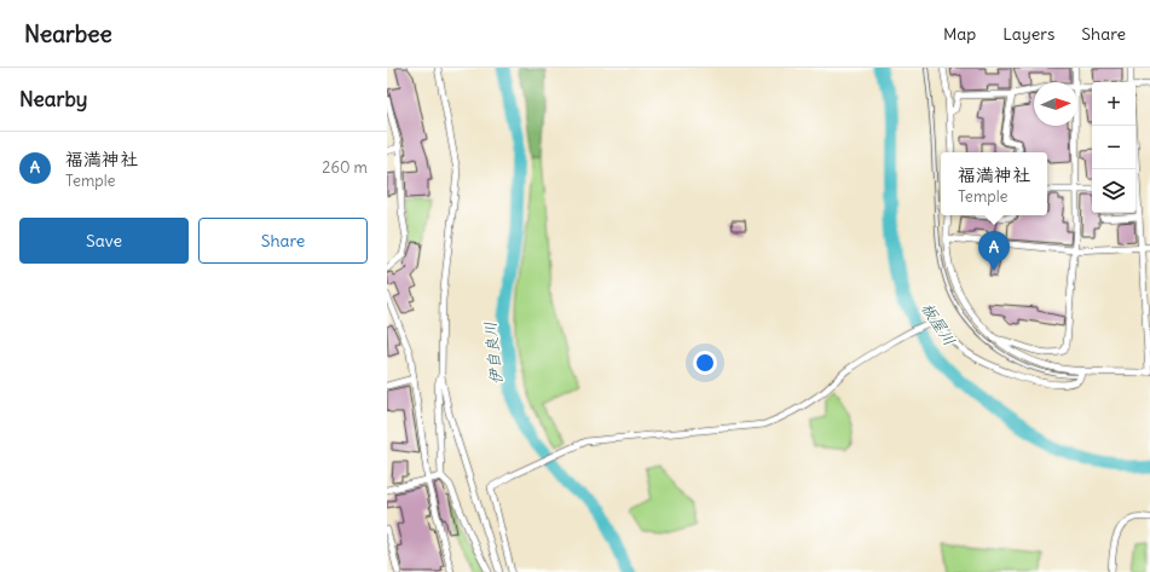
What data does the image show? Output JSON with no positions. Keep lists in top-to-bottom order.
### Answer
{
  "water": ["板屋川", "伊自良川"],
  "north": "right",
  "page": {
    "header": "Nearbee",
    "nav": ["Map", "Layers", "Share"],
    "heading": "Nearby",
    "map_buttons": ["+", "−"],
    "list": [
      {
        "mark": "A",
        "name": "福満神社",
        "note": "Temple",
        "value": "260 m"
      }
    ],
    "popup": ["福満神社", "Temple"],
    "buttons": ["Save", "Share"],
    "pins": "A"
  }
}
